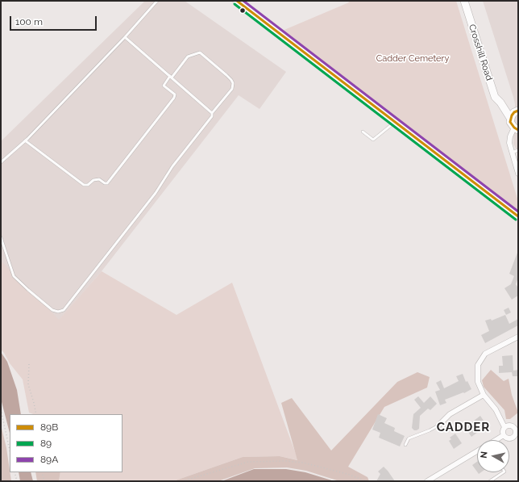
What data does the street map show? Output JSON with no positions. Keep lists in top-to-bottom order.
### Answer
{
  "streets": {
    "main road": ["Crosshill Road"]
  },
  "districts": ["CADDER"],
  "parks": ["Cadder Cemetery"],
  "lines": ["transit line 89B", "transit line 89A", "transit line 89"],
  "legend": ["89B", "89", "89A"],
  "scale_bar": "100 m",
  "north": "left"
}
